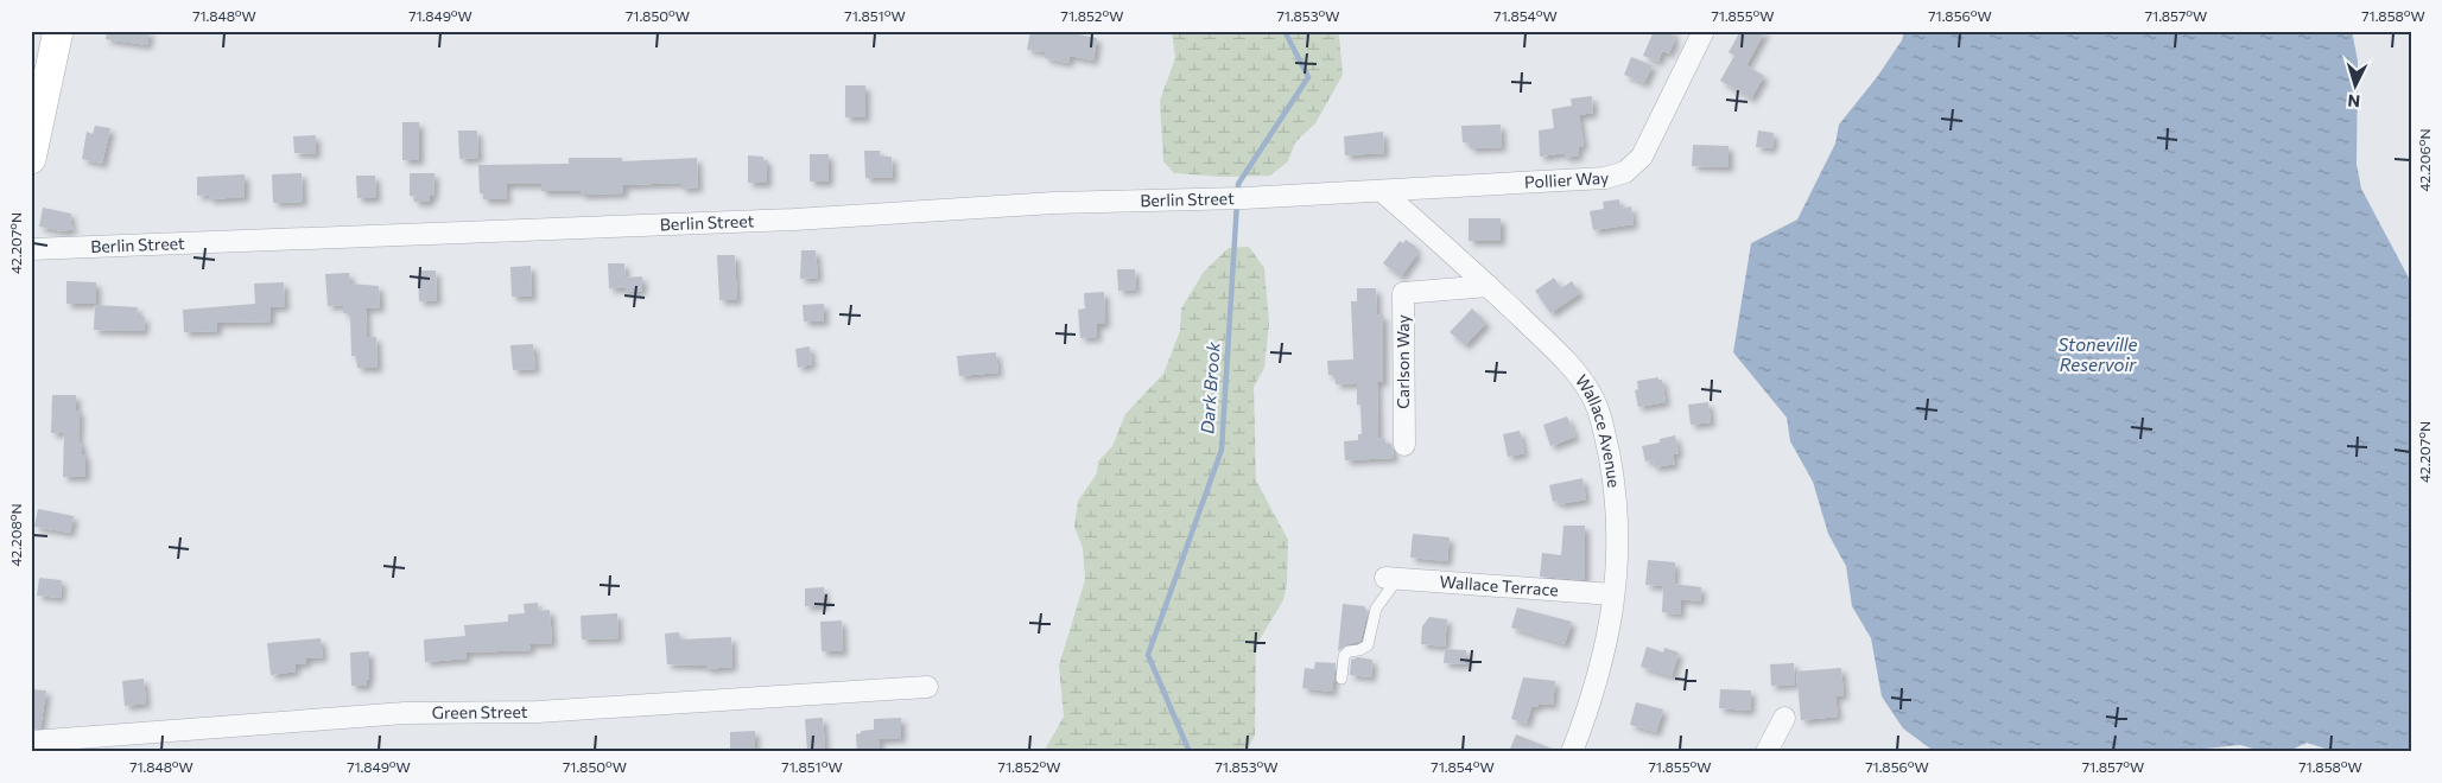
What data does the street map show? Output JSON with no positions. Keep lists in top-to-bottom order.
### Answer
{
  "streets": {
    "street": [
      "Pollier Way",
      "Berlin Street",
      "Carlson Way",
      "Wallace Avenue",
      "Wallace Terrace",
      "Green Street"
    ]
  },
  "crossings": [
    ["Pollier Way", "Berlin Street"],
    ["Pollier Way", "Wallace Avenue"],
    ["Berlin Street", "Wallace Avenue"],
    ["Carlson Way", "Wallace Avenue"],
    ["Wallace Avenue", "Wallace Terrace"]
  ],
  "water": ["Stoneville Reservoir", "Dark Brook"],
  "north": "bottom",
  "coordinates": [
    "71.848°W",
    "71.849°W",
    "71.850°W",
    "71.851°W",
    "71.852°W",
    "71.853°W",
    "71.854°W",
    "71.855°W",
    "71.856°W",
    "71.857°W",
    "71.858°W",
    "42.206°N",
    "42.207°N",
    "42.208°N"
  ]
}
